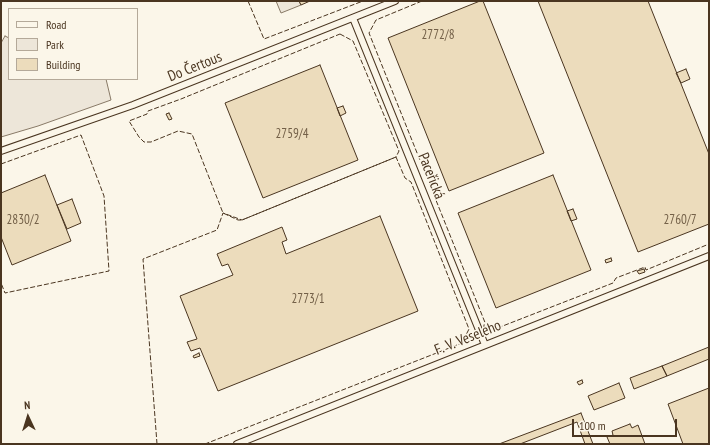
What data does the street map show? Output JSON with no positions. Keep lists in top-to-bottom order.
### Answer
{
  "streets": {
    "street": ["Do Čertous", "Paceřická", "F. V. Veselého"]
  },
  "crossings": [
    ["Do Čertous", "Paceřická"],
    ["Paceřická", "F. V. Veselého"]
  ],
  "house_numbers": [
    "2772/8",
    "2759/4",
    "2830/2",
    "2760/7",
    "2773/1"
  ],
  "legend": ["Road", "Park", "Building"],
  "scale_bar": "100 m",
  "north": "top"
}
